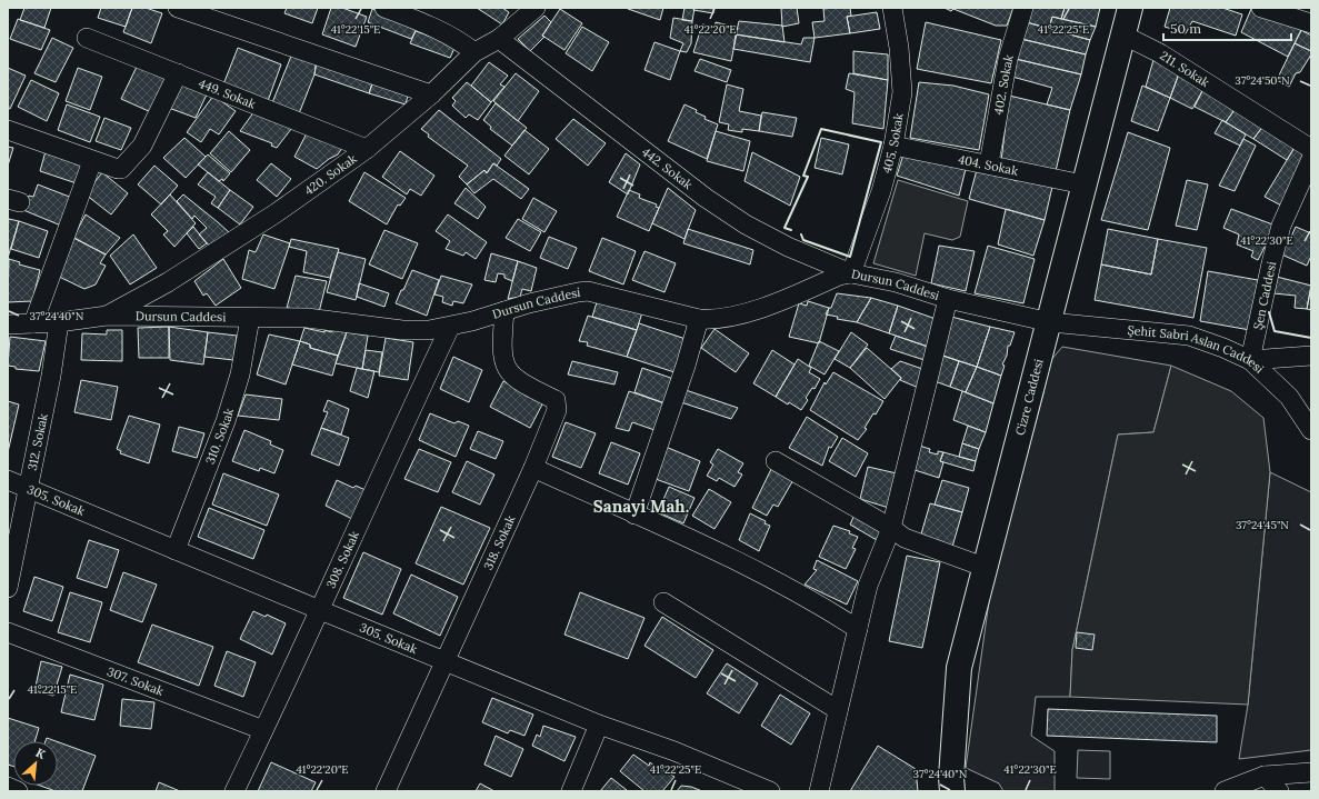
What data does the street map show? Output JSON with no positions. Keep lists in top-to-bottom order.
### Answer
{
  "streets": {
    "main road": ["Cizre Caddesi"],
    "street": [
      "211. Sokak",
      "402. Sokak",
      "449. Sokak",
      "405. Sokak",
      "404. Sokak",
      "442. Sokak",
      "420. Sokak",
      "Dursun Caddesi",
      "Şen Caddesi",
      "Şehit Sabri Aslan Caddesi",
      "310. Sokak",
      "312. Sokak",
      "305. Sokak",
      "318. Sokak",
      "308. Sokak",
      "307. Sokak"
    ]
  },
  "crossings": [
    ["211. Sokak", "Cizre Caddesi"],
    ["402. Sokak", "404. Sokak"],
    ["449. Sokak", "420. Sokak"],
    ["405. Sokak", "404. Sokak"],
    ["405. Sokak", "442. Sokak"],
    ["405. Sokak", "Dursun Caddesi"],
    ["404. Sokak", "Cizre Caddesi"],
    ["442. Sokak", "420. Sokak"],
    ["442. Sokak", "Dursun Caddesi"],
    ["420. Sokak", "Dursun Caddesi"],
    ["Dursun Caddesi", "Şehit Sabri Aslan Caddesi"],
    ["Dursun Caddesi", "Cizre Caddesi"],
    ["Dursun Caddesi", "310. Sokak"],
    ["Dursun Caddesi", "312. Sokak"],
    ["Dursun Caddesi", "318. Sokak"],
    ["Dursun Caddesi", "308. Sokak"],
    ["Şen Caddesi", "Şehit Sabri Aslan Caddesi"],
    ["Şehit Sabri Aslan Caddesi", "Cizre Caddesi"],
    ["310. Sokak", "305. Sokak"],
    ["312. Sokak", "305. Sokak"],
    ["305. Sokak", "318. Sokak"],
    ["305. Sokak", "308. Sokak"],
    ["308. Sokak", "307. Sokak"]
  ],
  "districts": ["Sanayi Mah."],
  "scale_bar": "50 m",
  "north": "top right",
  "coordinates": [
    "41°22'15\"E",
    "41°22'20\"E",
    "41°22'25\"E",
    "37°24'50\"N",
    "41°22'30\"E",
    "37°24'40\"N",
    "37°24'45\"N"
  ]
}
